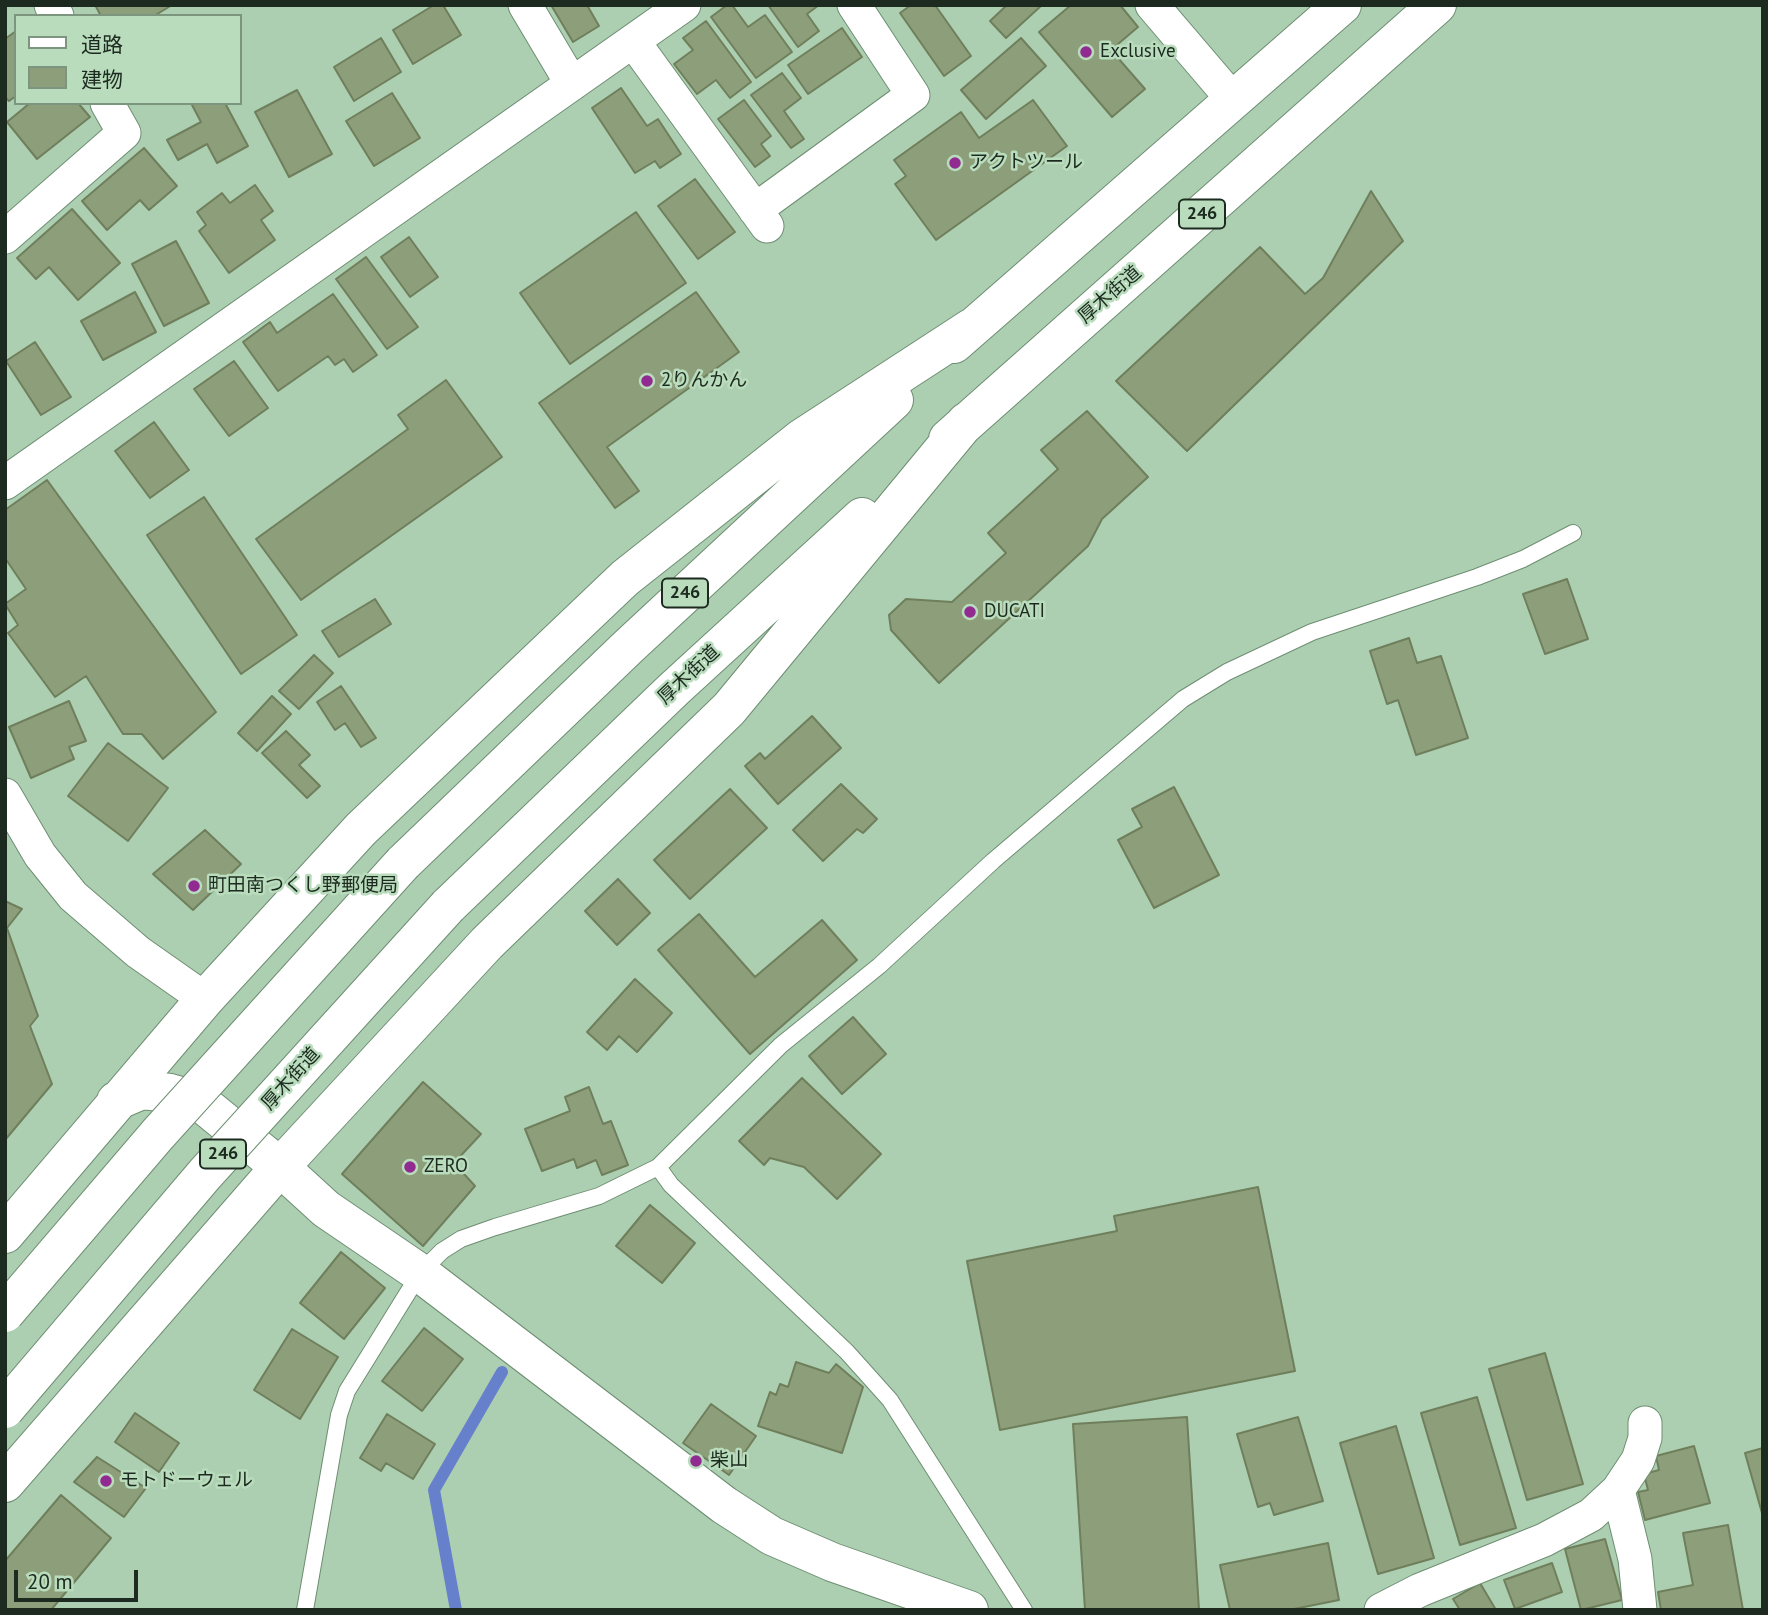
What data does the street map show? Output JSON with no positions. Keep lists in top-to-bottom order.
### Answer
{
  "streets": {
    "main road": ["246", "厚木街道"]
  },
  "places": [
    "Exclusive",
    "アクトツール",
    "2りんかん",
    "DUCATI",
    "町田南つくし野郵便局",
    "ZERO",
    "柴山",
    "モトドーウェル"
  ],
  "legend": ["道路", "建物"],
  "scale_bar": "20 m"
}
